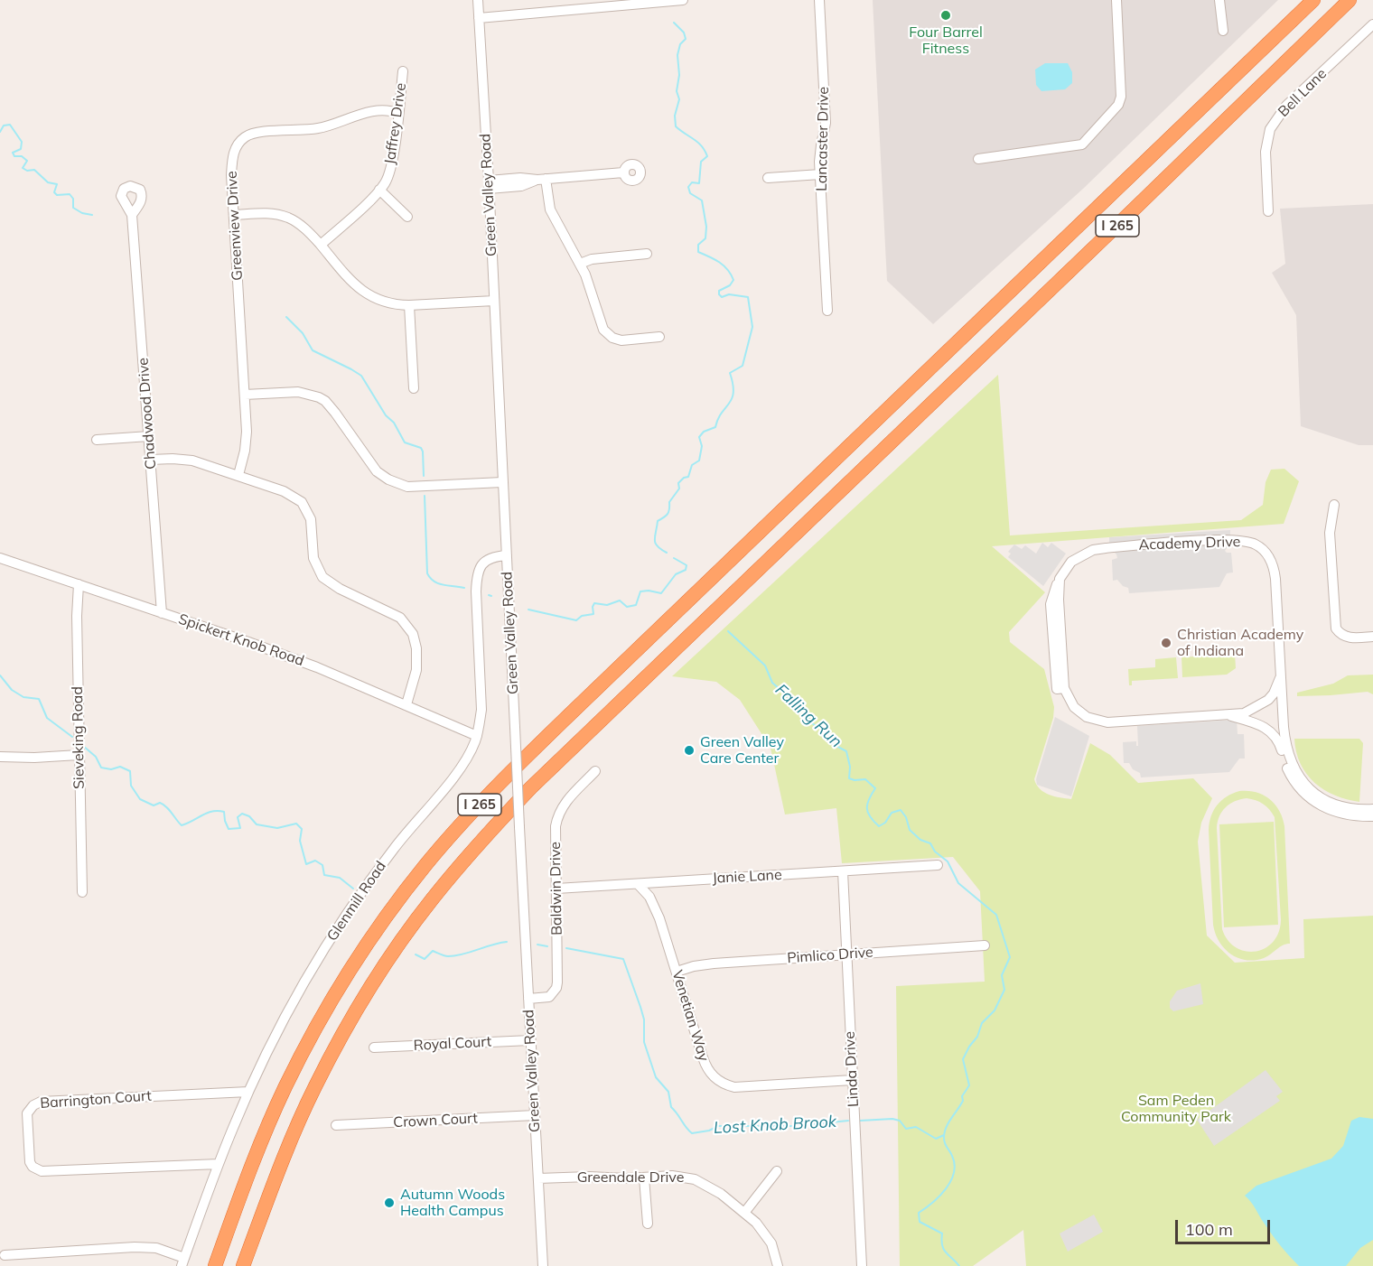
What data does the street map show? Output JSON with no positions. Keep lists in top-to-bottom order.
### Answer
{
  "streets": {
    "highway": ["I 265"],
    "street": [
      "Bell Lane",
      "Jaffrey Drive",
      "Lancaster Drive",
      "Green Valley Road",
      "Greenview Drive",
      "Chadwood Drive",
      "Academy Drive",
      "Spickert Knob Road",
      "Sieveking Road",
      "Janie Lane",
      "Baldwin Drive",
      "Glenmill Road",
      "Pimlico Drive",
      "Venetian Way",
      "Royal Court",
      "Linda Drive",
      "Barrington Court",
      "Crown Court",
      "Greendale Drive"
    ]
  },
  "crossings": [
    ["Jaffrey Drive", "Greenview Drive"],
    ["Green Valley Road", "Baldwin Drive"],
    ["Green Valley Road", "Glenmill Road"],
    ["Green Valley Road", "Royal Court"],
    ["Green Valley Road", "Crown Court"],
    ["Green Valley Road", "Greendale Drive"],
    ["Chadwood Drive", "Spickert Knob Road"],
    ["Spickert Knob Road", "Sieveking Road"],
    ["Spickert Knob Road", "Glenmill Road"],
    ["Janie Lane", "Baldwin Drive"],
    ["Janie Lane", "Venetian Way"],
    ["Janie Lane", "Linda Drive"],
    ["Glenmill Road", "Barrington Court"],
    ["Pimlico Drive", "Venetian Way"],
    ["Pimlico Drive", "Linda Drive"],
    ["Venetian Way", "Linda Drive"]
  ],
  "water": ["Falling Run", "Lost Knob Brook"],
  "parks": ["Sam Peden Community Park"],
  "places": [
    "Four Barrel Fitness",
    "Christian Academy of Indiana",
    "Green Valley Care Center",
    "Autumn Woods Health Campus"
  ],
  "scale_bar": "100 m"
}
